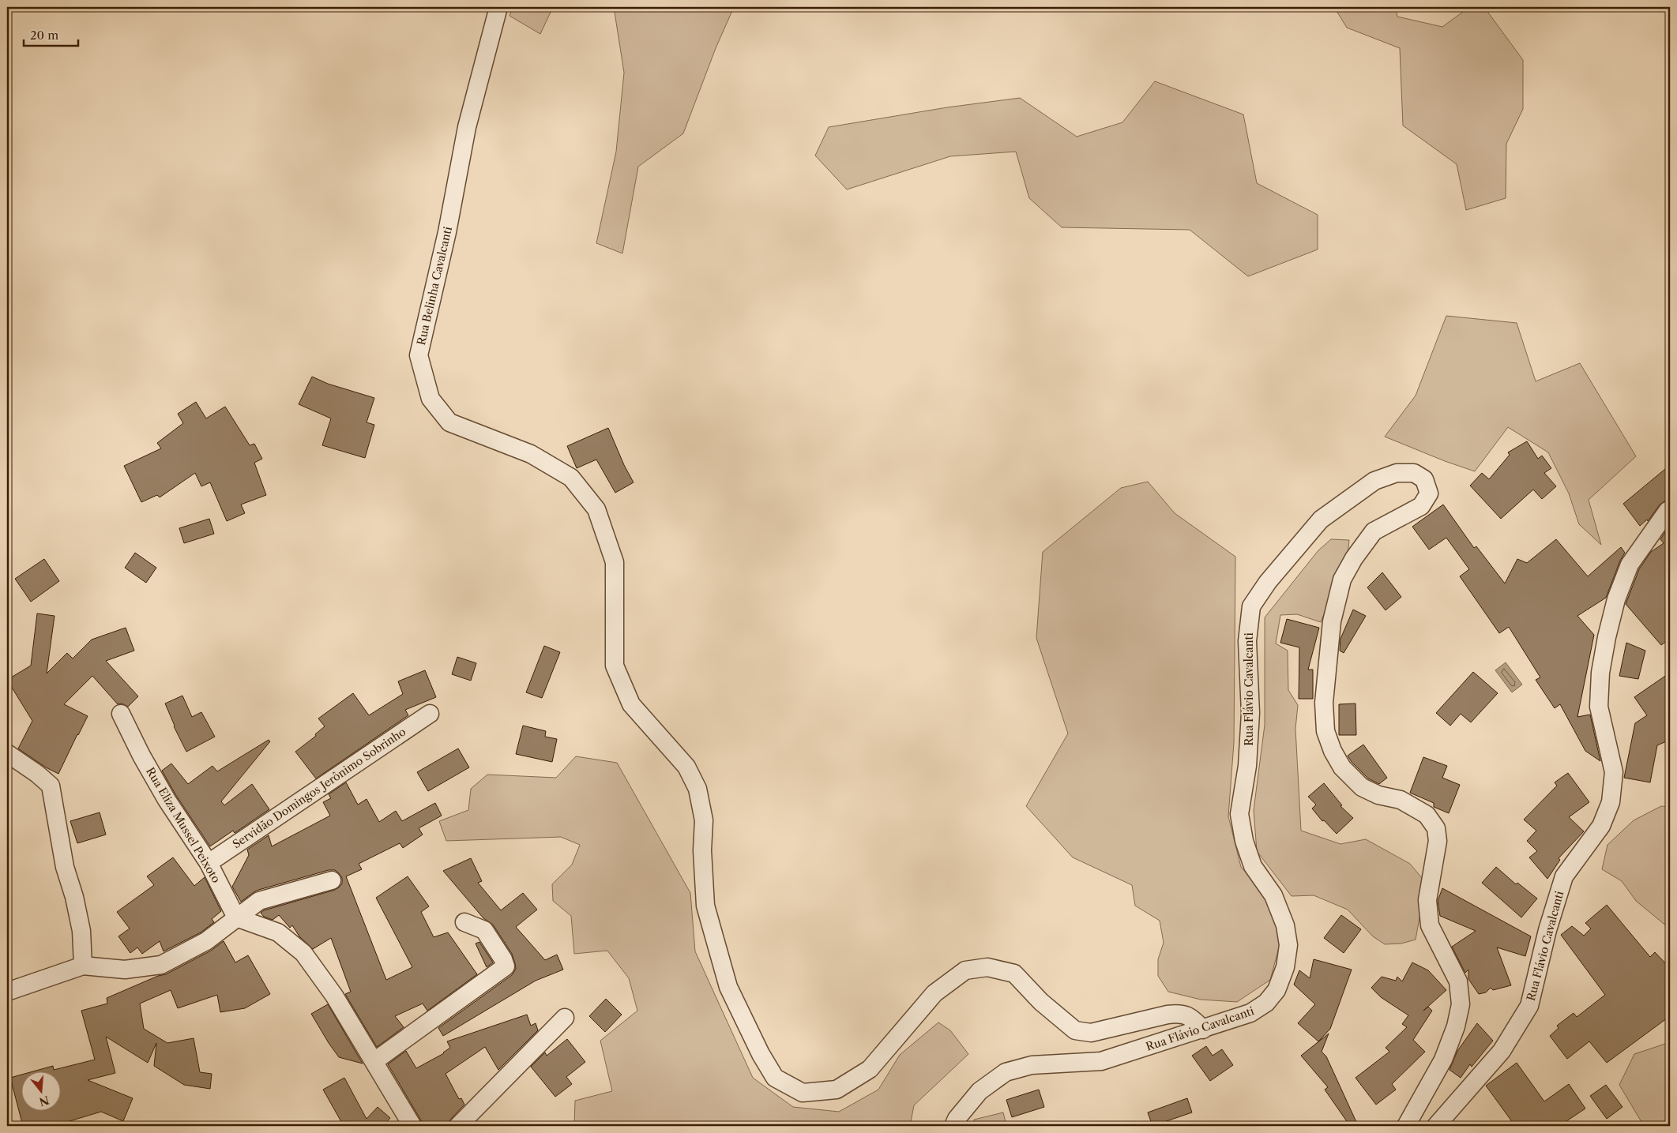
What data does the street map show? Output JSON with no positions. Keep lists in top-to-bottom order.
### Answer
{
  "streets": {
    "street": [
      "Rua Belinha Cavalcanti",
      "Rua Flávio Cavalcanti",
      "Servidão Domingos Jerônimo Sobrinho",
      "Rua Eliza Mussel Peixoto"
    ]
  },
  "crossings": [
    ["Rua Belinha Cavalcanti", "Rua Flávio Cavalcanti"],
    ["Servidão Domingos Jerônimo Sobrinho", "Rua Eliza Mussel Peixoto"]
  ],
  "scale_bar": "20 m",
  "north": "bottom"
}
